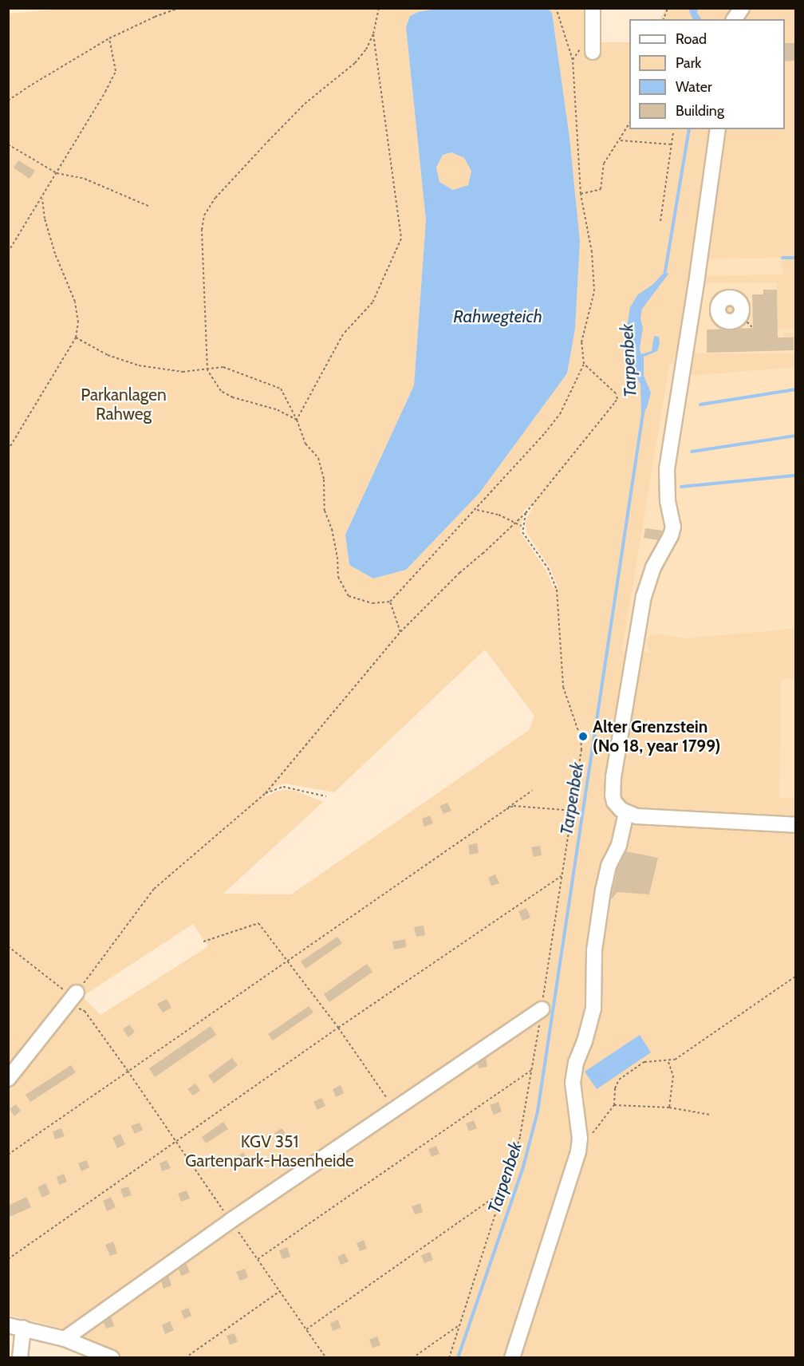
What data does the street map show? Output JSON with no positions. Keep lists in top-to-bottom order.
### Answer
{
  "water": ["Rahwegteich", "Tarpenbek"],
  "parks": ["Parkanlagen Rahweg", "KGV 351 Gartenpark-Hasenheide"],
  "places": ["Alter Grenzstein (No 18, year 1799)"],
  "legend": [
    "Road",
    "Park",
    "Water",
    "Building"
  ]
}
